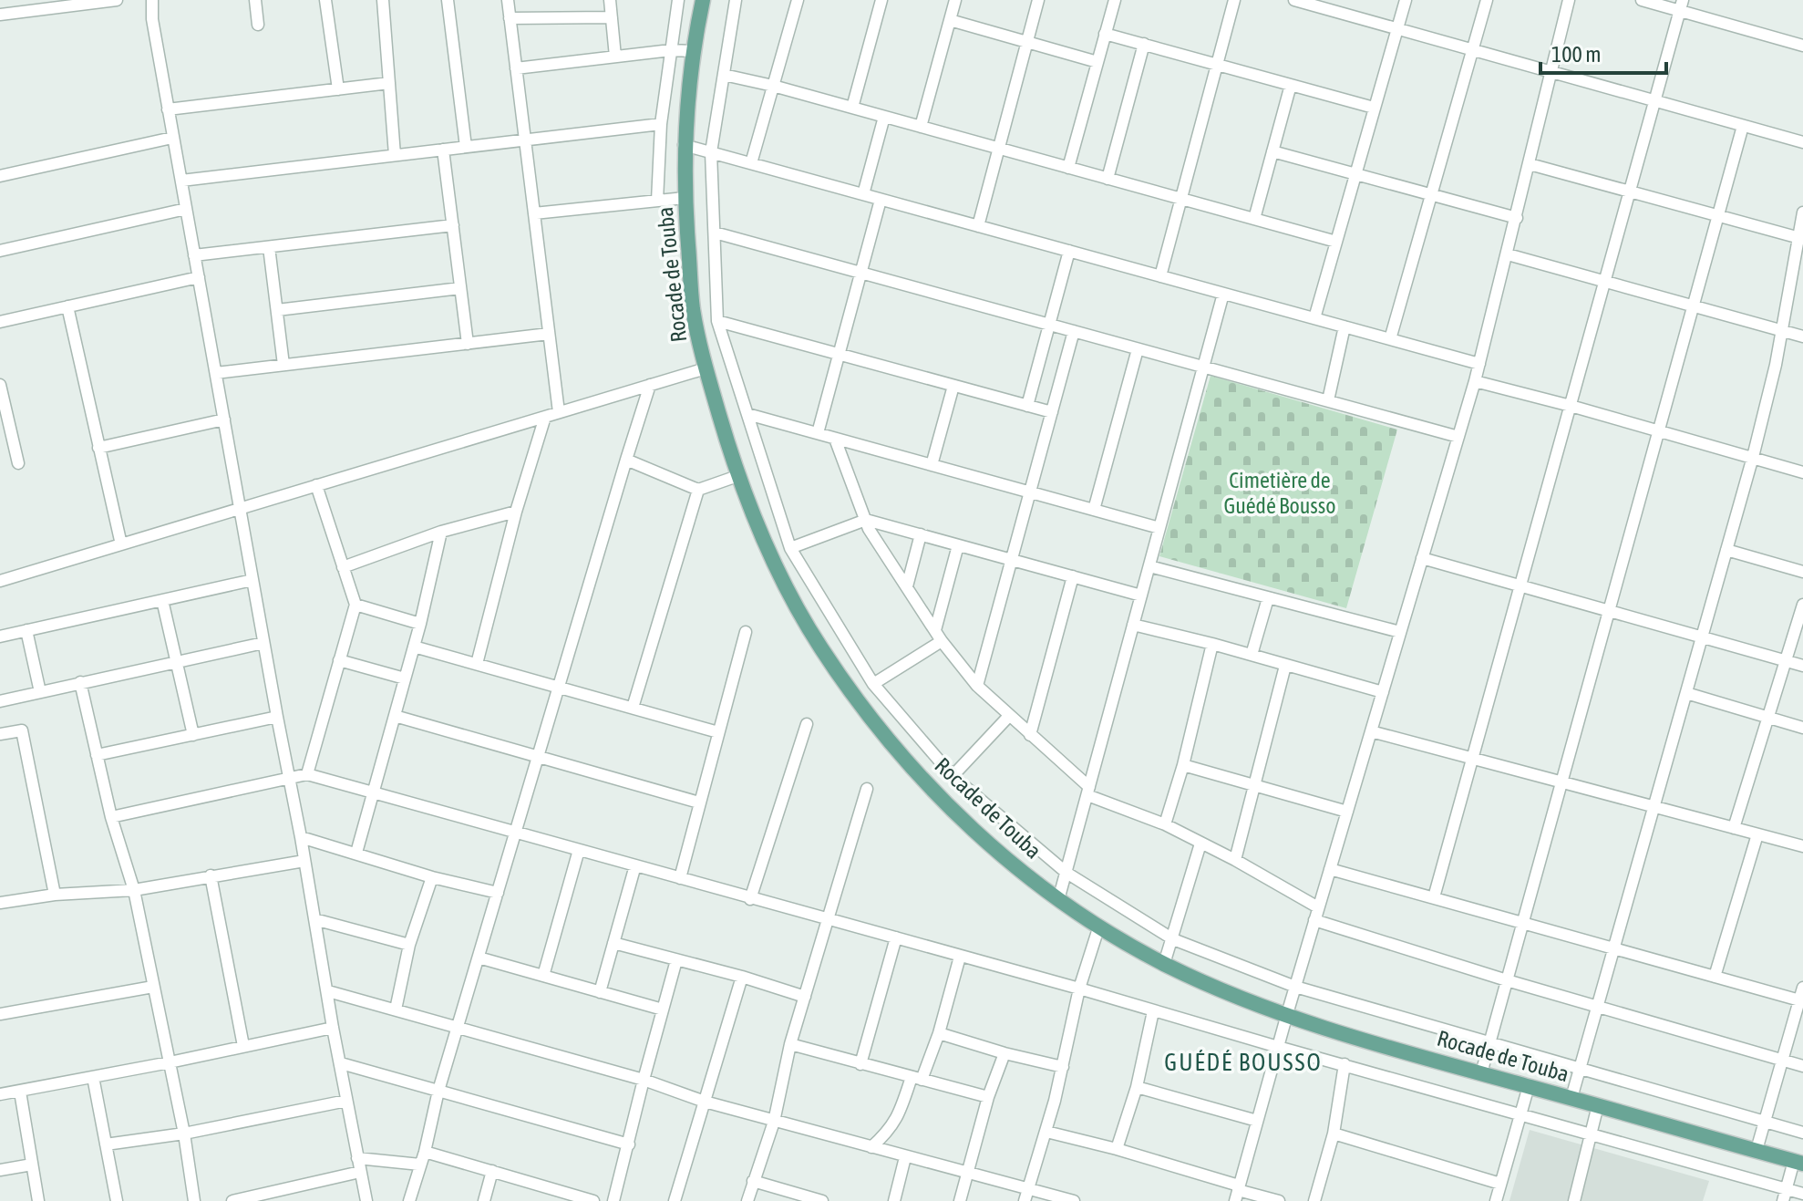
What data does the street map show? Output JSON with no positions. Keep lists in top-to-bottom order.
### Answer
{
  "streets": {
    "main road": ["Rocade de Touba"]
  },
  "districts": ["GUÉDÉ BOUSSO"],
  "parks": ["Cimetière de Guédé Bousso"],
  "scale_bar": "100 m"
}
